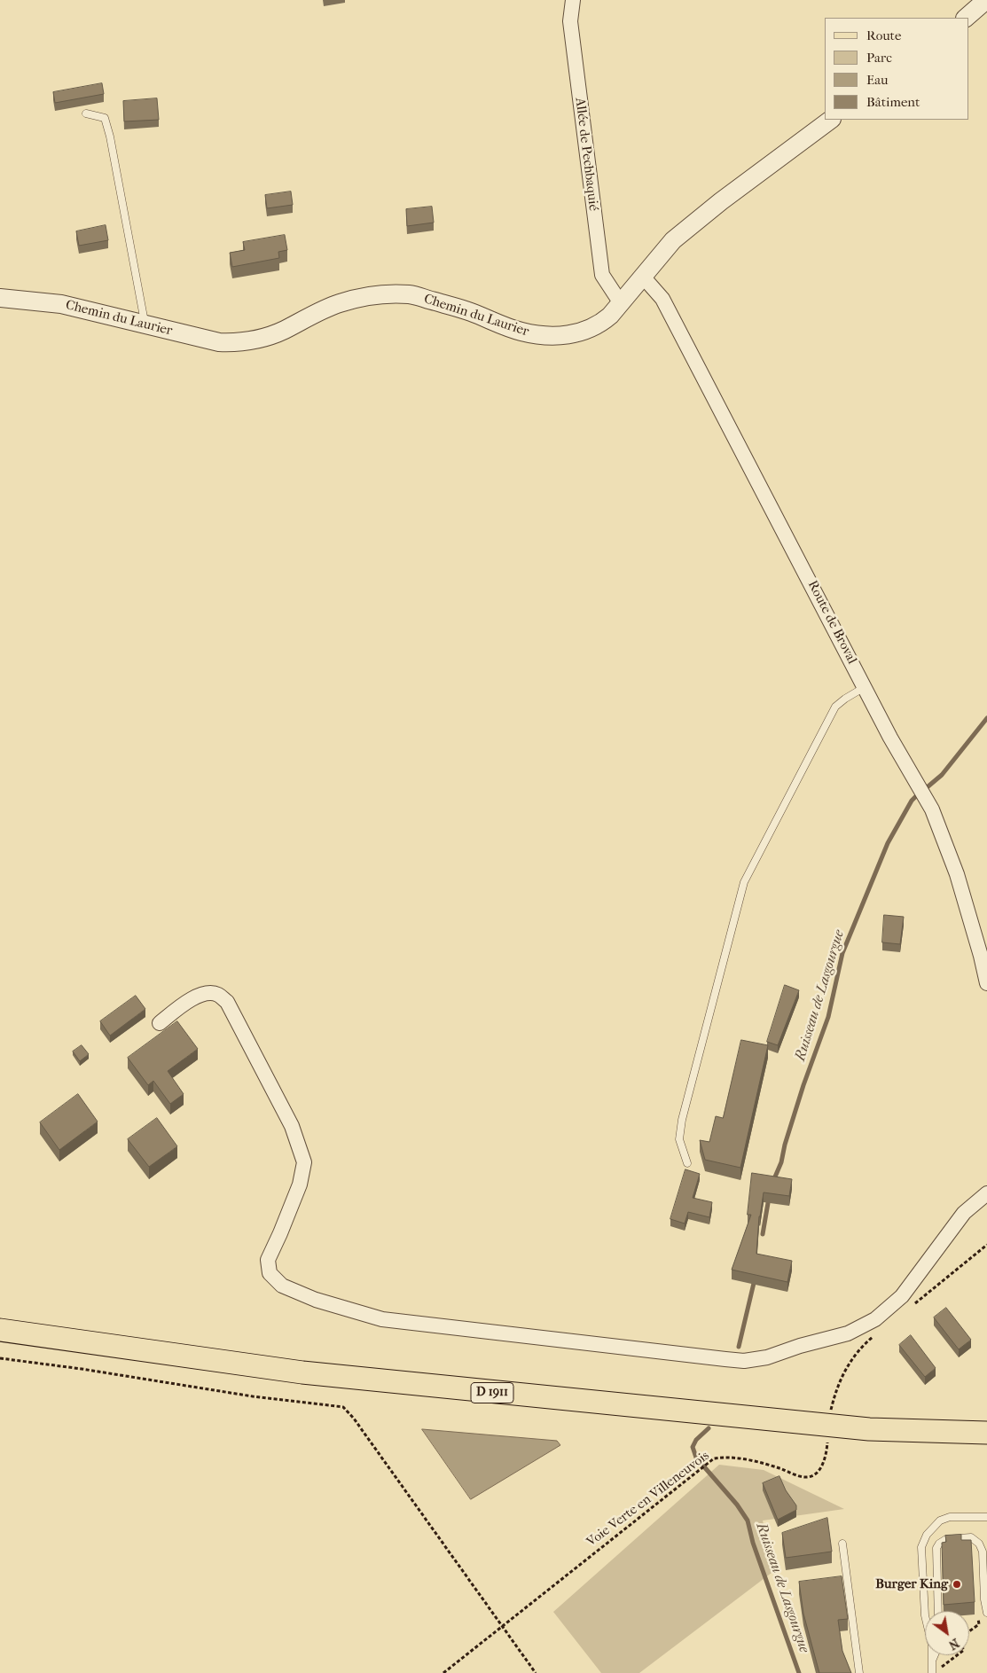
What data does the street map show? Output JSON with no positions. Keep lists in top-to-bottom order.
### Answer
{
  "streets": {
    "main road": ["D 1911"],
    "street": ["Allée de Pechbaquié", "Chemin du Laurier", "Route de Broval"],
    "path": ["Voie Verte en Villeneuvois"]
  },
  "crossings": [
    ["Allée de Pechbaquié", "Chemin du Laurier"],
    ["Chemin du Laurier", "Route de Broval"]
  ],
  "water": ["Ruisseau de Lasgourgue"],
  "places": ["Burger King"],
  "legend": [
    "Route",
    "Parc",
    "Eau",
    "Bâtiment"
  ],
  "north": "bottom right"
}
